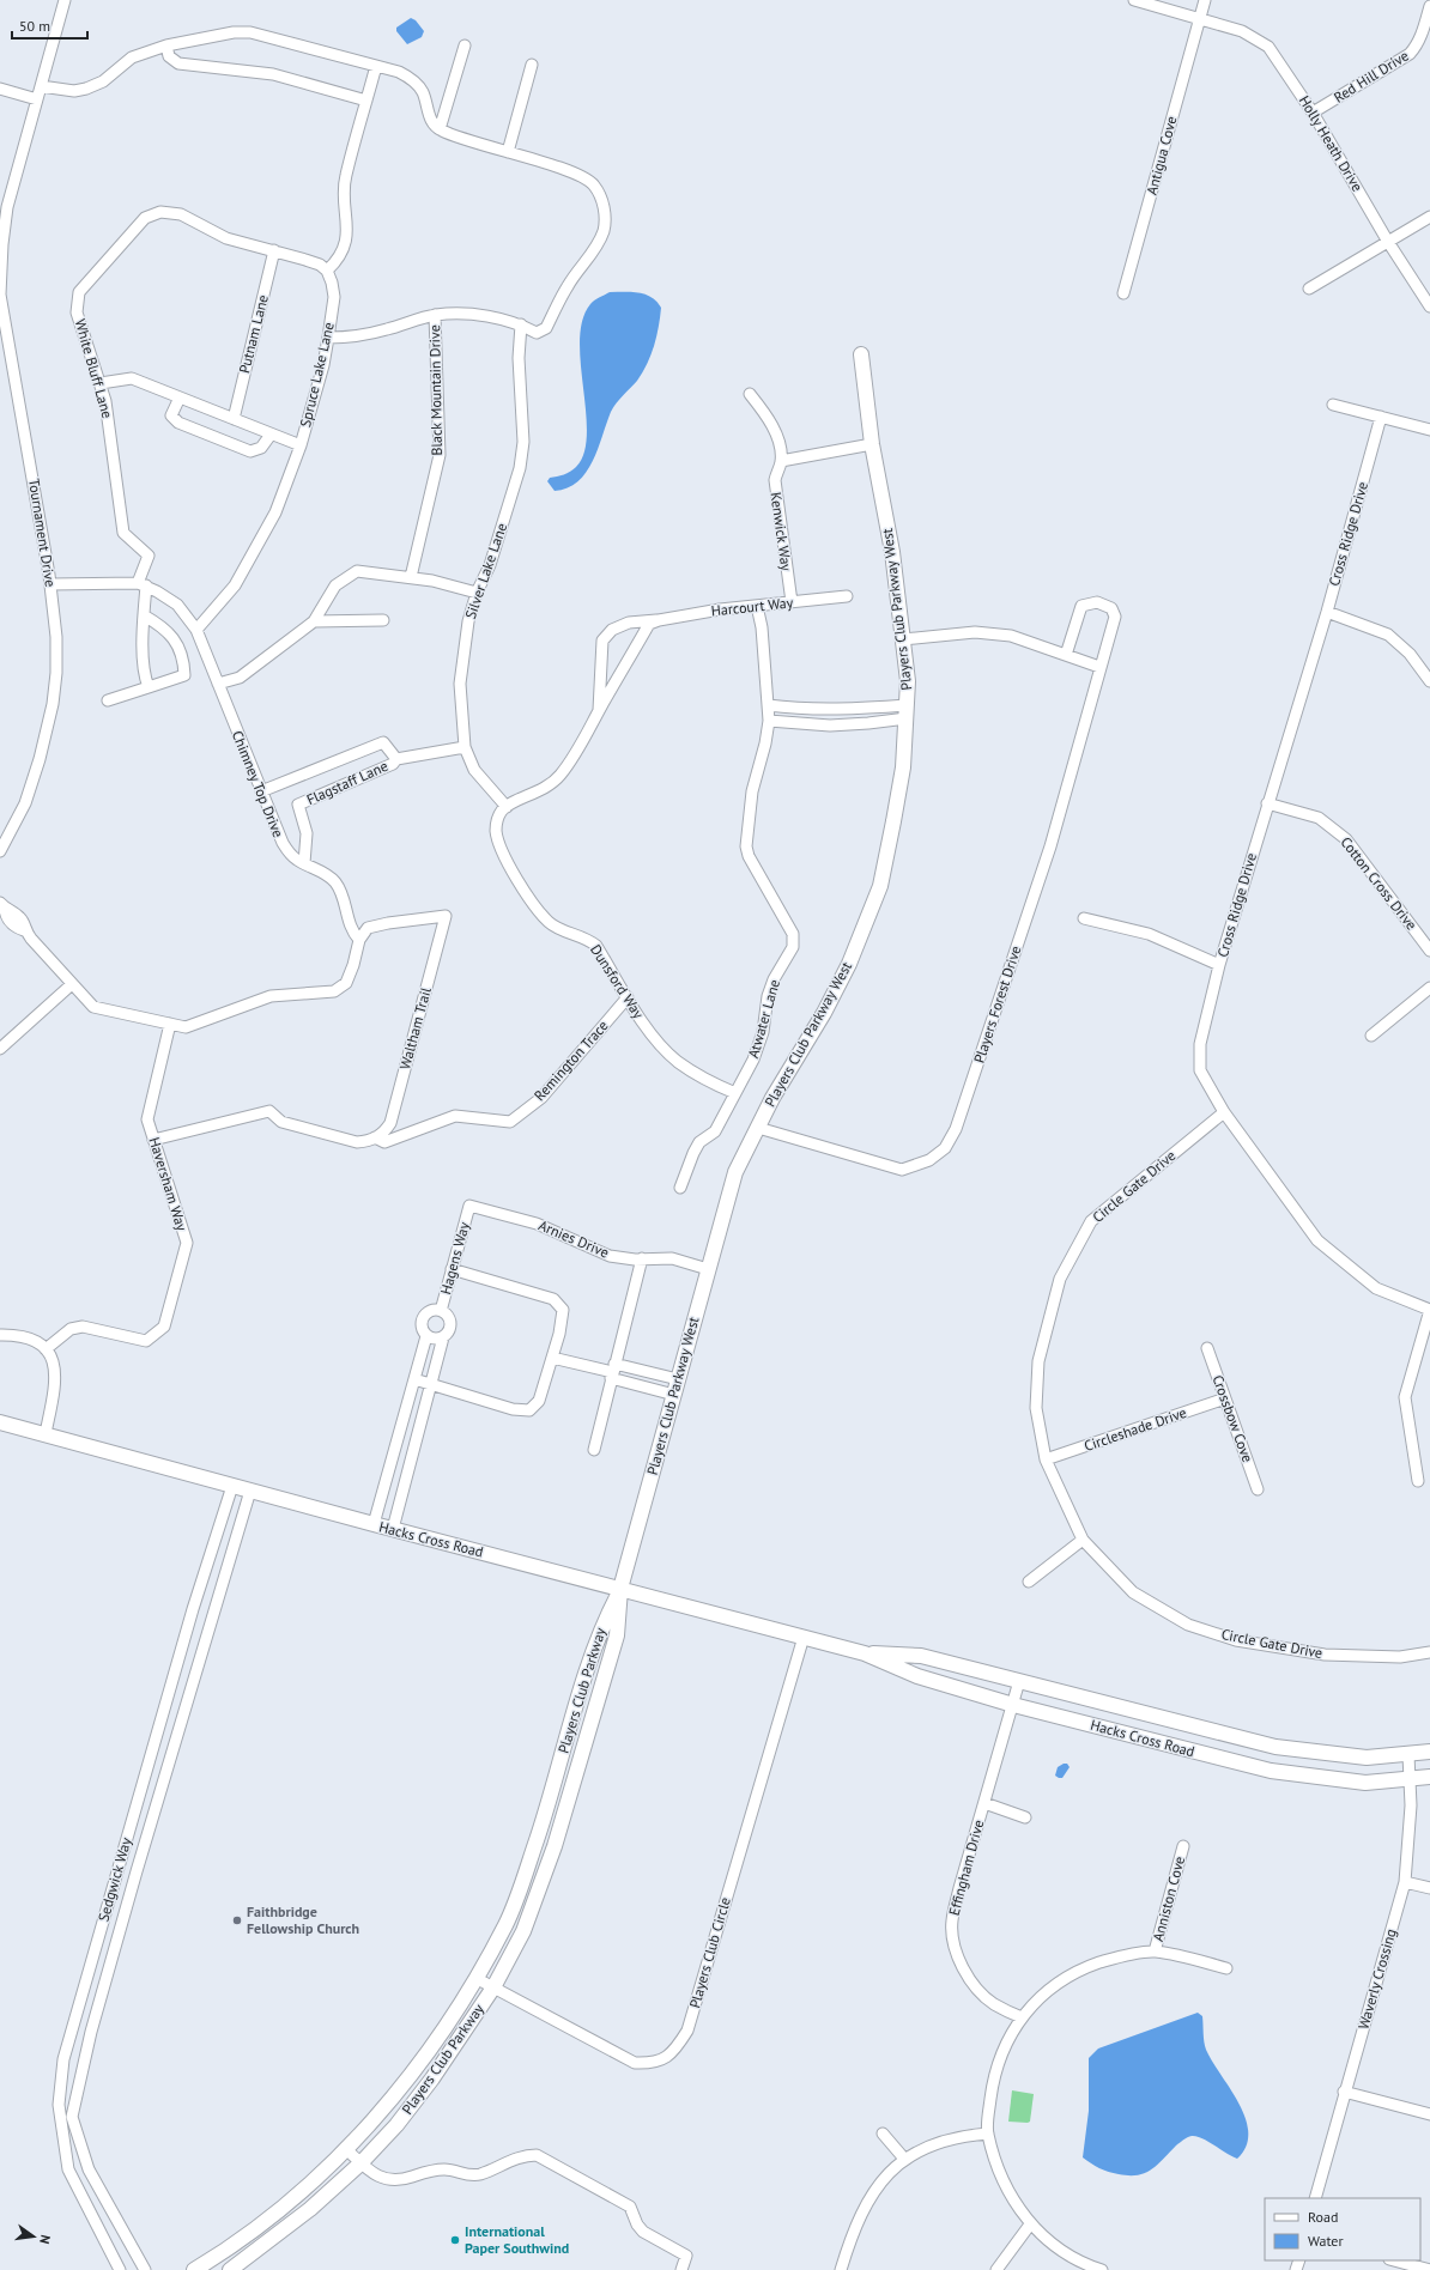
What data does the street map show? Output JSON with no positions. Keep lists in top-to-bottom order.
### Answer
{
  "streets": {
    "street": [
      "Red Hill Drive",
      "Holly Heath Drive",
      "Antigua Cove",
      "Putnam Lane",
      "White Bluff Lane",
      "Spruce Lake Lane",
      "Black Mountain Drive",
      "Kenwick Way",
      "Tournament Drive",
      "Cross Ridge Drive",
      "Silver Lake Lane",
      "Harcourt Way",
      "Players Club Parkway West",
      "Flagstaff Lane",
      "Chimney Top Drive",
      "Cotton Cross Drive",
      "Dunsford Way",
      "Players Forest Drive",
      "Atwater Lane",
      "Waltham Trail",
      "Remington Trace",
      "Haversham Way",
      "Circle Gate Drive",
      "Arnies Drive",
      "Hagens Way",
      "Crossbow Cove",
      "Circleshade Drive",
      "Hacks Cross Road",
      "Players Club Parkway",
      "Effingham Drive",
      "Sedgwick Way",
      "Anniston Cove",
      "Players Club Circle",
      "Waverly Crossing"
    ]
  },
  "crossings": [
    ["Red Hill Drive", "Holly Heath Drive"],
    ["Holly Heath Drive", "Antigua Cove"],
    ["Putnam Lane", "White Bluff Lane"],
    ["White Bluff Lane", "Spruce Lake Lane"],
    ["White Bluff Lane", "Chimney Top Drive"],
    ["Spruce Lake Lane", "Chimney Top Drive"],
    ["Kenwick Way", "Harcourt Way"],
    ["Cross Ridge Drive", "Cotton Cross Drive"],
    ["Cross Ridge Drive", "Circle Gate Drive"],
    ["Silver Lake Lane", "Harcourt Way"],
    ["Silver Lake Lane", "Dunsford Way"],
    ["Harcourt Way", "Dunsford Way"],
    ["Players Club Parkway West", "Players Forest Drive"],
    ["Players Club Parkway West", "Arnies Drive"],
    ["Players Club Parkway West", "Hacks Cross Road"],
    ["Players Club Parkway West", "Players Club Parkway"],
    ["Flagstaff Lane", "Chimney Top Drive"],
    ["Chimney Top Drive", "Waltham Trail"],
    ["Dunsford Way", "Atwater Lane"],
    ["Dunsford Way", "Remington Trace"],
    ["Waltham Trail", "Remington Trace"],
    ["Remington Trace", "Haversham Way"],
    ["Circle Gate Drive", "Circleshade Drive"],
    ["Arnies Drive", "Hagens Way"],
    ["Hagens Way", "Hacks Cross Road"],
    ["Crossbow Cove", "Circleshade Drive"],
    ["Hacks Cross Road", "Players Club Parkway"],
    ["Hacks Cross Road", "Effingham Drive"],
    ["Hacks Cross Road", "Sedgwick Way"],
    ["Hacks Cross Road", "Players Club Circle"],
    ["Hacks Cross Road", "Waverly Crossing"],
    ["Players Club Parkway", "Players Club Circle"]
  ],
  "places": ["Faithbridge Fellowship Church", "International Paper Southwind"],
  "legend": ["Road", "Water"],
  "scale_bar": "50 m",
  "north": "right"
}
